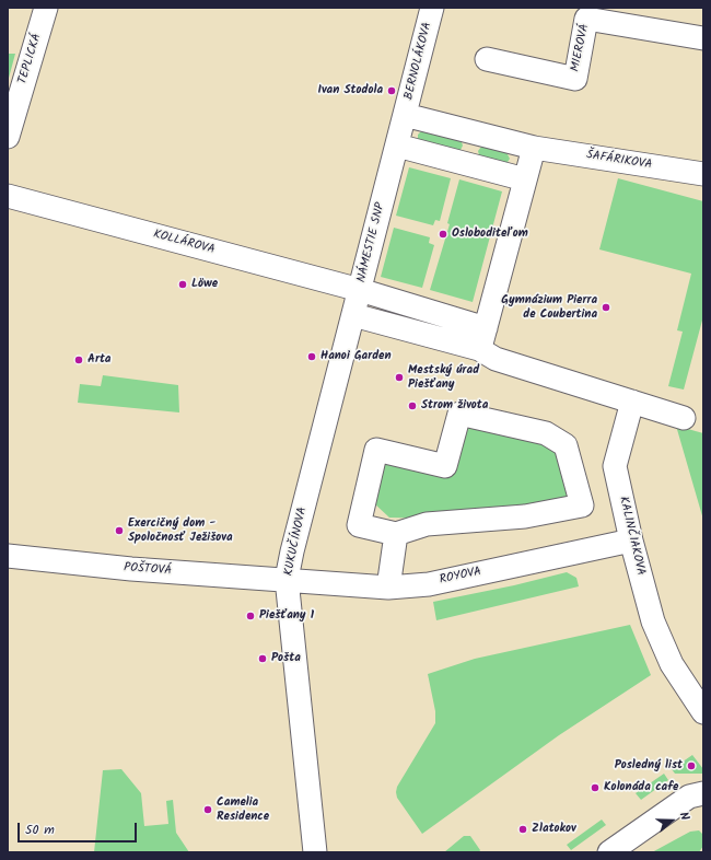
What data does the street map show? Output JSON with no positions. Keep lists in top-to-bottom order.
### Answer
{
  "streets": {
    "street": [
      "MIEROVÁ",
      "TEPLICKÁ",
      "BERNOLÁKOVA",
      "ŠAFÁRIKOVA",
      "KOLLÁROVA",
      "NÁMESTIE SNP",
      "KALINČIAKOVA",
      "KUKUČÍNOVA",
      "POŠTOVÁ",
      "ROYOVA"
    ]
  },
  "crossings": [
    ["BERNOLÁKOVA", "NÁMESTIE SNP"],
    ["KOLLÁROVA", "NÁMESTIE SNP"],
    ["KOLLÁROVA", "KUKUČÍNOVA"],
    ["NÁMESTIE SNP", "KALINČIAKOVA"],
    ["NÁMESTIE SNP", "KUKUČÍNOVA"],
    ["KALINČIAKOVA", "ROYOVA"],
    ["KUKUČÍNOVA", "POŠTOVÁ"],
    ["KUKUČÍNOVA", "ROYOVA"],
    ["POŠTOVÁ", "ROYOVA"]
  ],
  "places": [
    "Ivan Stodola",
    "Osloboditeľom",
    "Löwe",
    "Gymnázium Pierra de Coubertina",
    "Hanoi Garden",
    "Arta",
    "Mestský úrad Piešťany",
    "Strom života",
    "Exercičný dom - Spoločnosť Ježišova",
    "Piešťany 1",
    "Pošta",
    "Posledný list",
    "Kolonáda cafe",
    "Camelia Residence",
    "Zlatokov"
  ],
  "scale_bar": "50 m",
  "north": "right"
}
